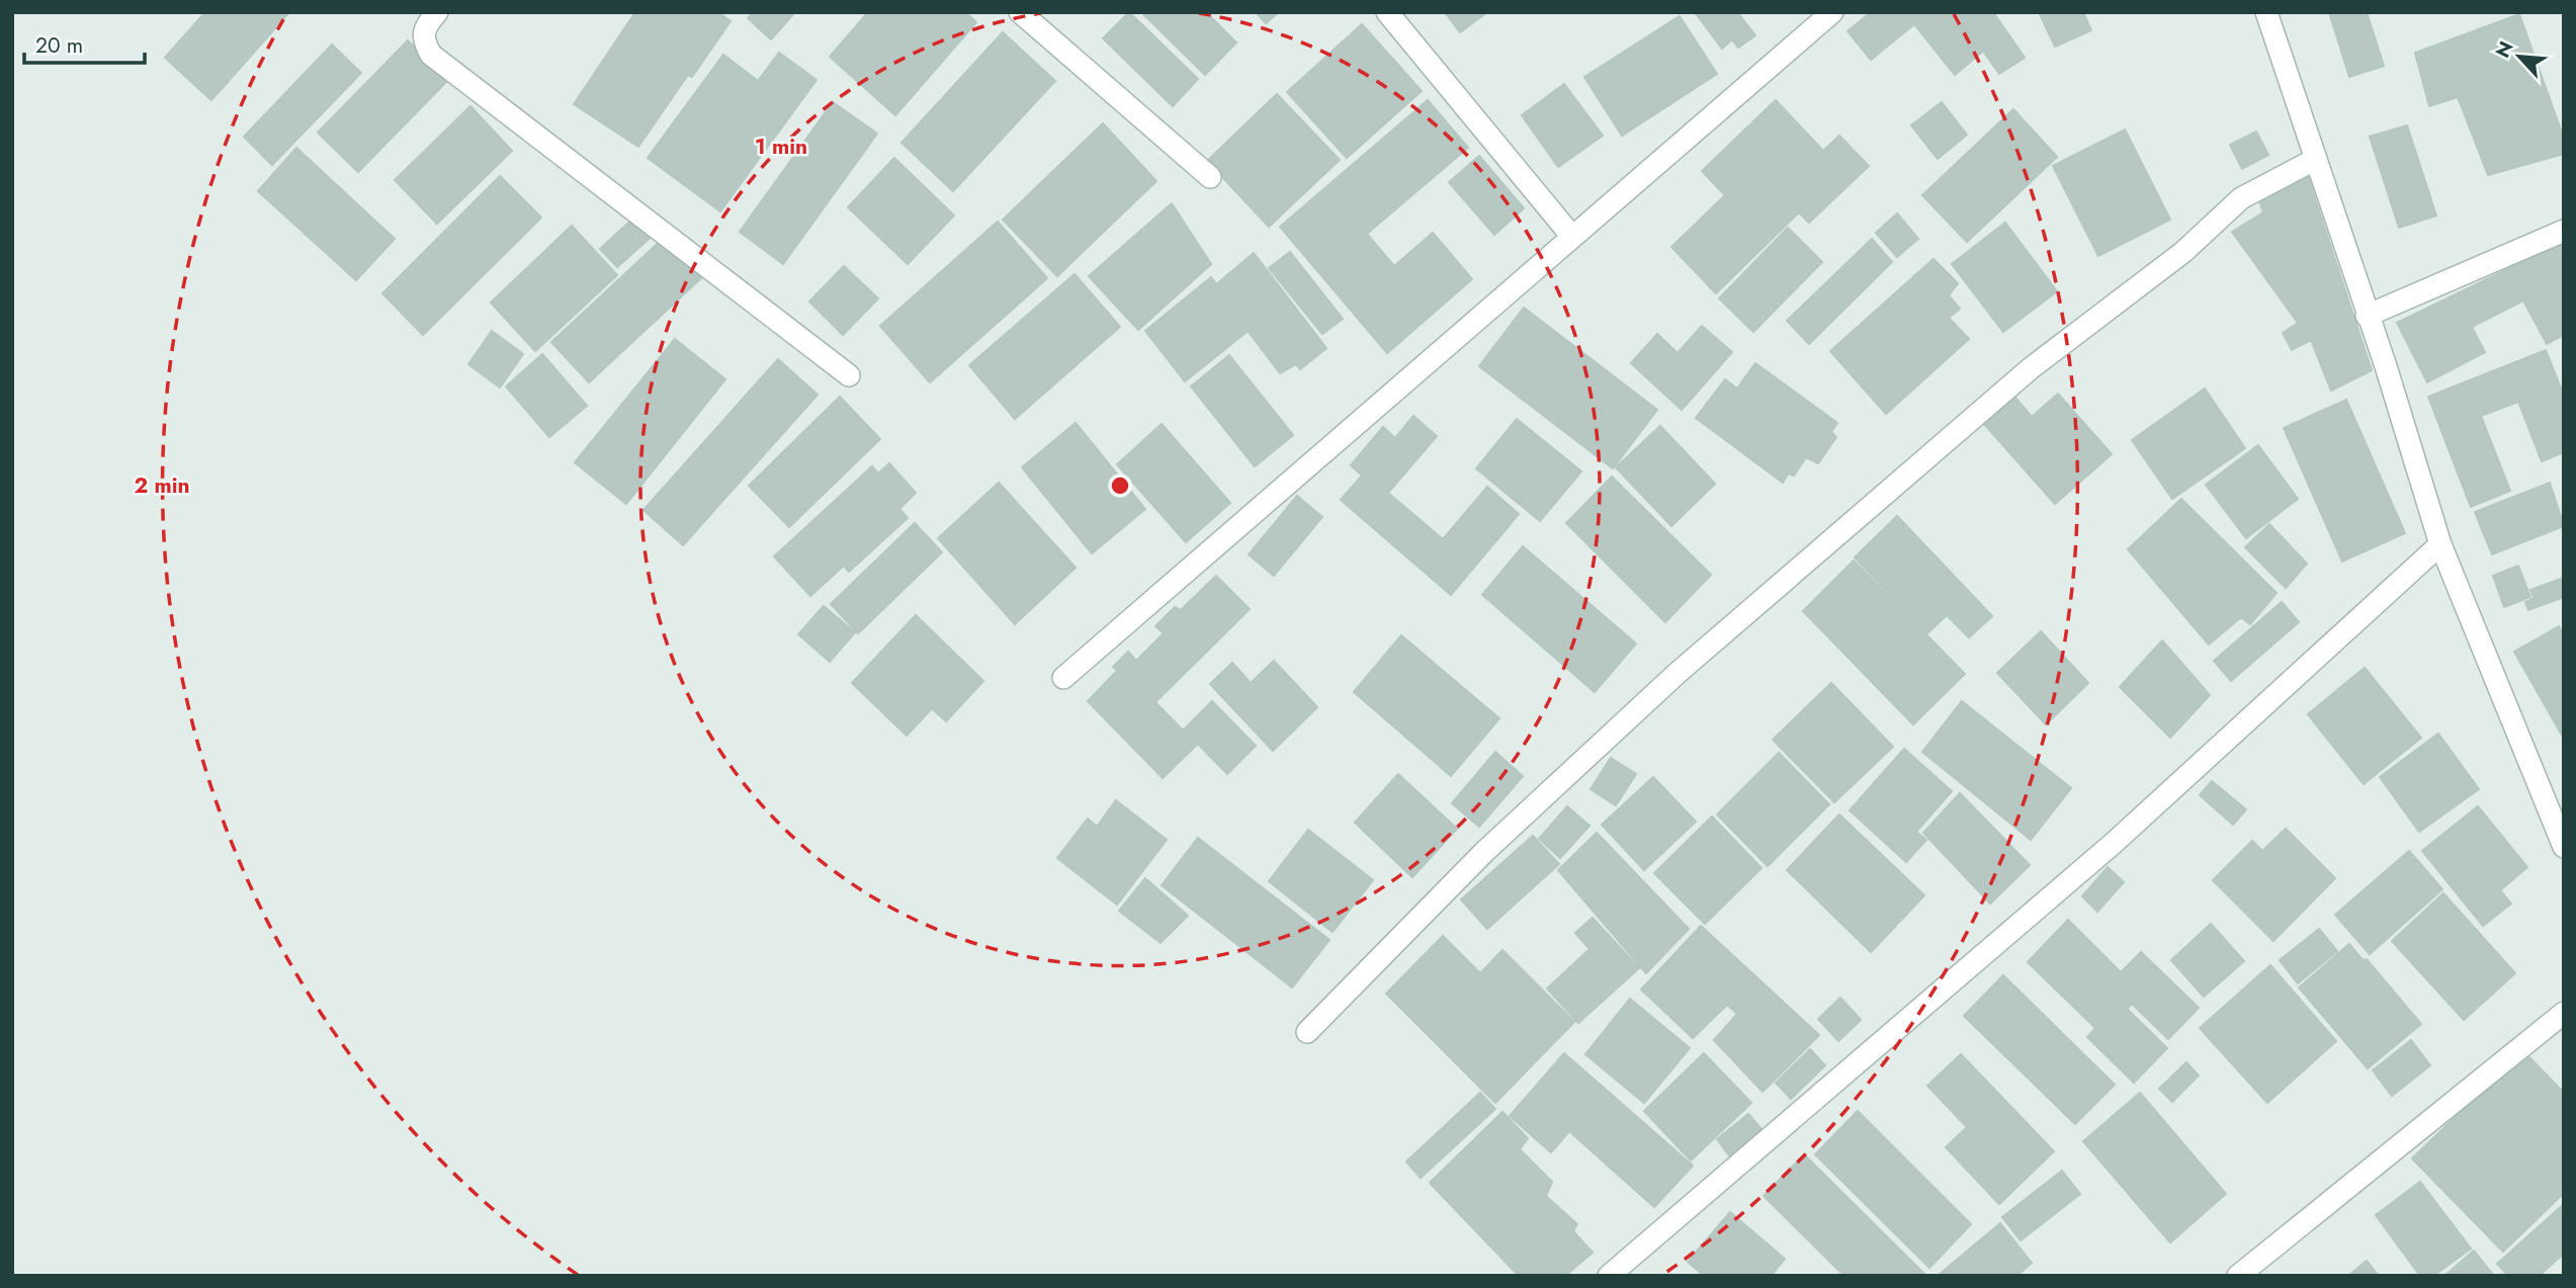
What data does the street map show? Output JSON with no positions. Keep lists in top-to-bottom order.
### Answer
{
  "scale_bar": "20 m",
  "north": "top left",
  "rings": ["1 min", "2 min"]
}
